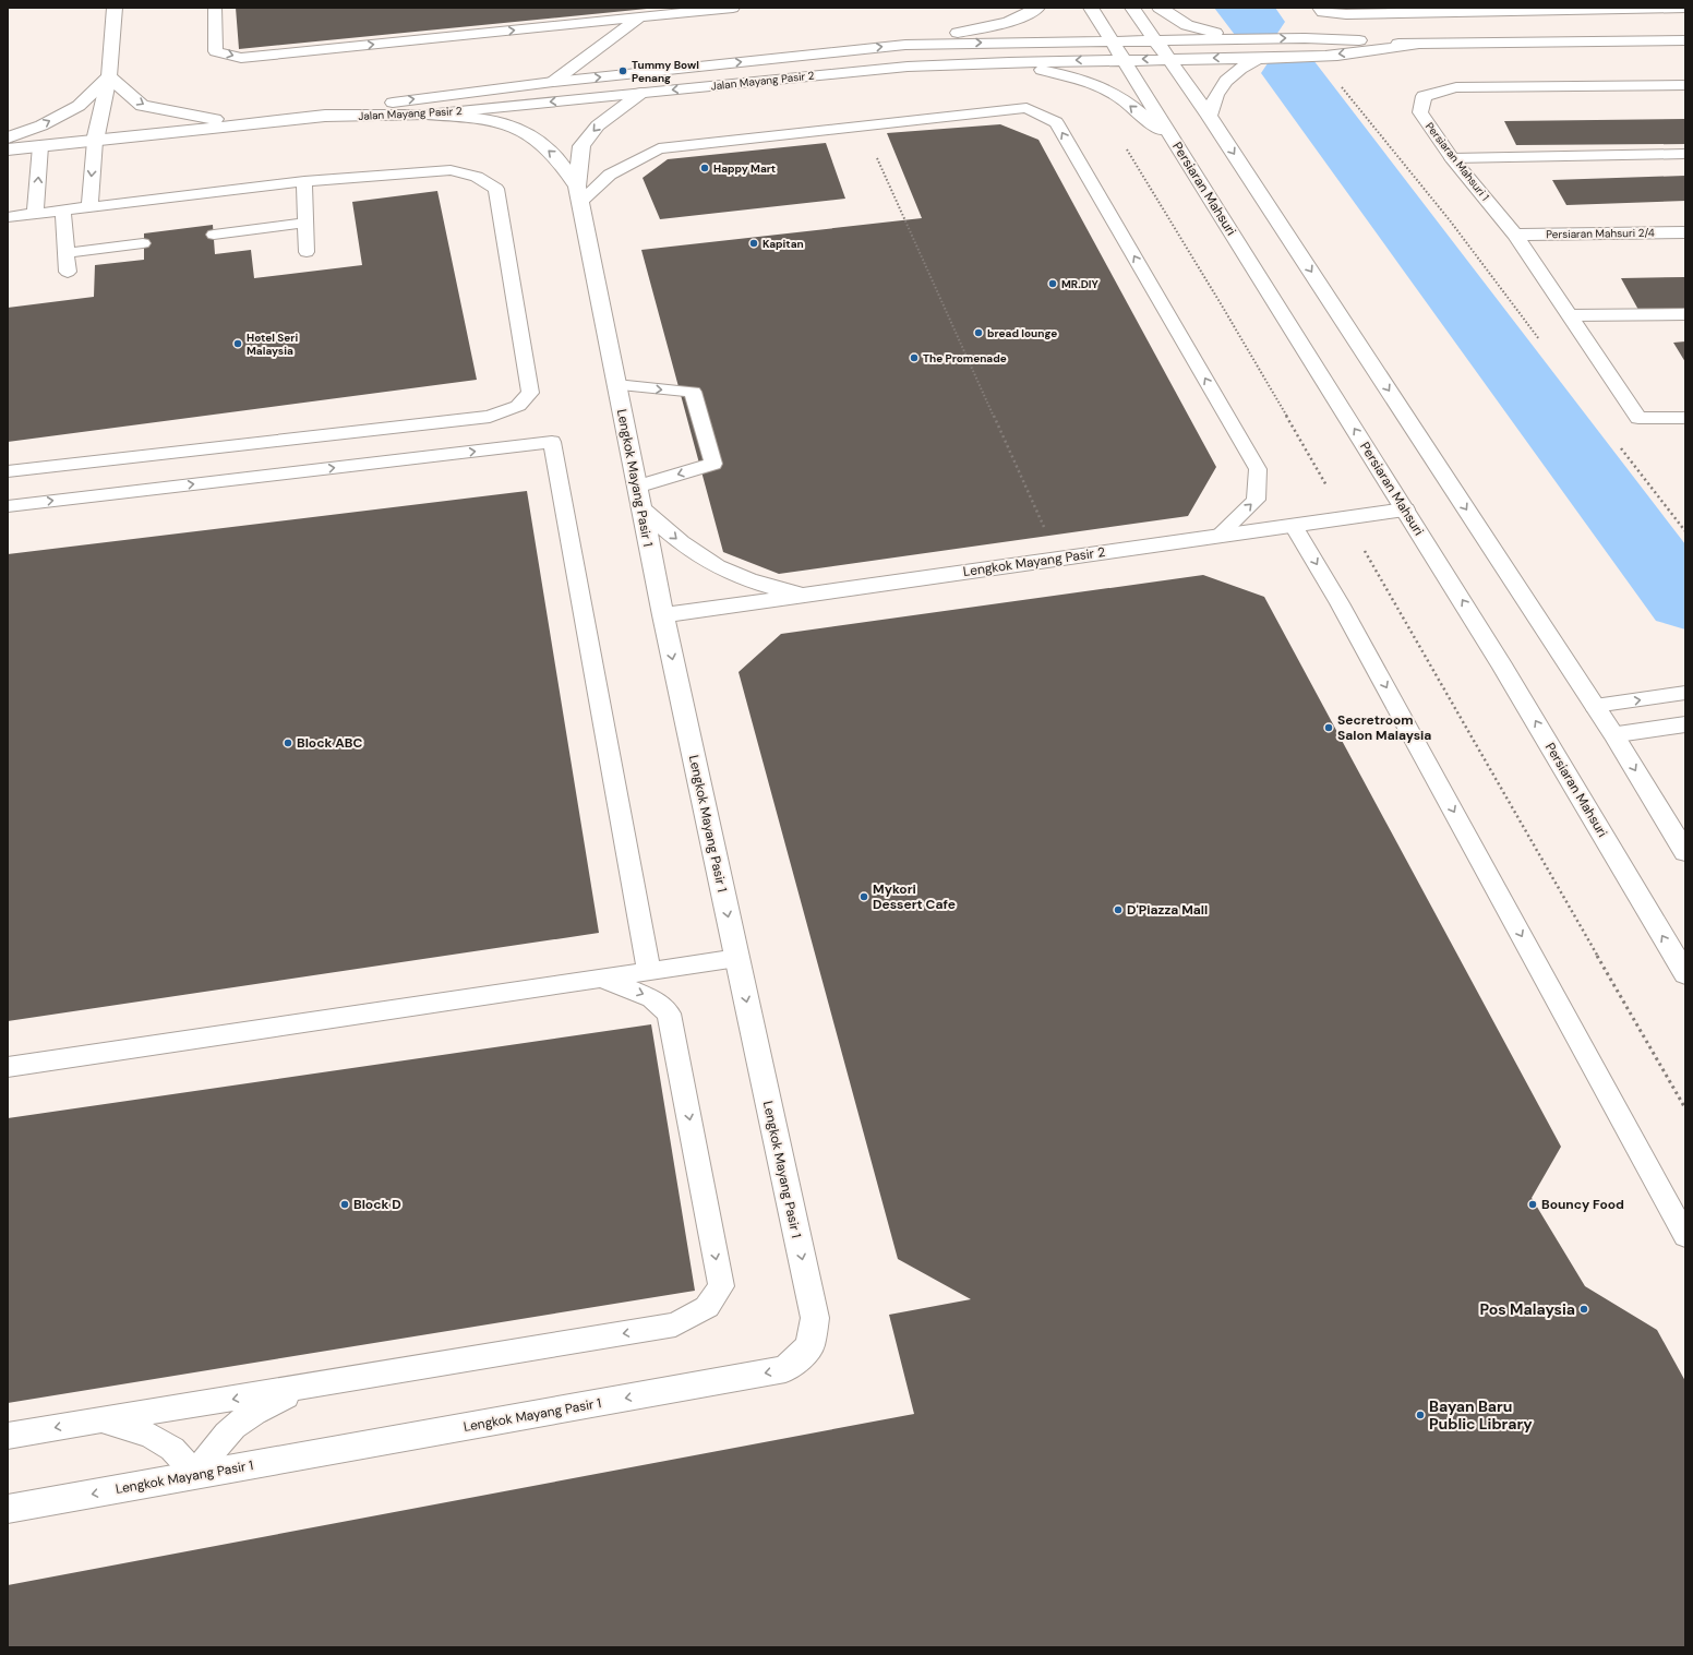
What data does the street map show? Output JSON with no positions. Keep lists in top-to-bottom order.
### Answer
{
  "streets": {
    "street": [
      "Jalan Mayang Pasir 2",
      "Persiaran Mahsuri 1",
      "Persiaran Mahsuri",
      "Persiaran Mahsuri 2/4",
      "Lengkok Mayang Pasir 1",
      "Lengkok Mayang Pasir 2"
    ]
  },
  "crossings": [
    ["Jalan Mayang Pasir 2", "Persiaran Mahsuri"],
    ["Jalan Mayang Pasir 2", "Lengkok Mayang Pasir 1"],
    ["Persiaran Mahsuri 1", "Persiaran Mahsuri 2/4"],
    ["Persiaran Mahsuri", "Lengkok Mayang Pasir 2"],
    ["Lengkok Mayang Pasir 1", "Lengkok Mayang Pasir 2"]
  ],
  "places": [
    "Tummy Bowl Penang",
    "Happy Mart",
    "Kapitan",
    "MR.DIY",
    "bread lounge",
    "Hotel Seri Malaysia",
    "The Promenade",
    "Secretroom Salon Malaysia",
    "Block ABC",
    "Mykori Dessert Cafe",
    "D'Piazza Mall",
    "Block D",
    "Bouncy Food",
    "Pos Malaysia",
    "Bayan Baru Public Library"
  ]
}
